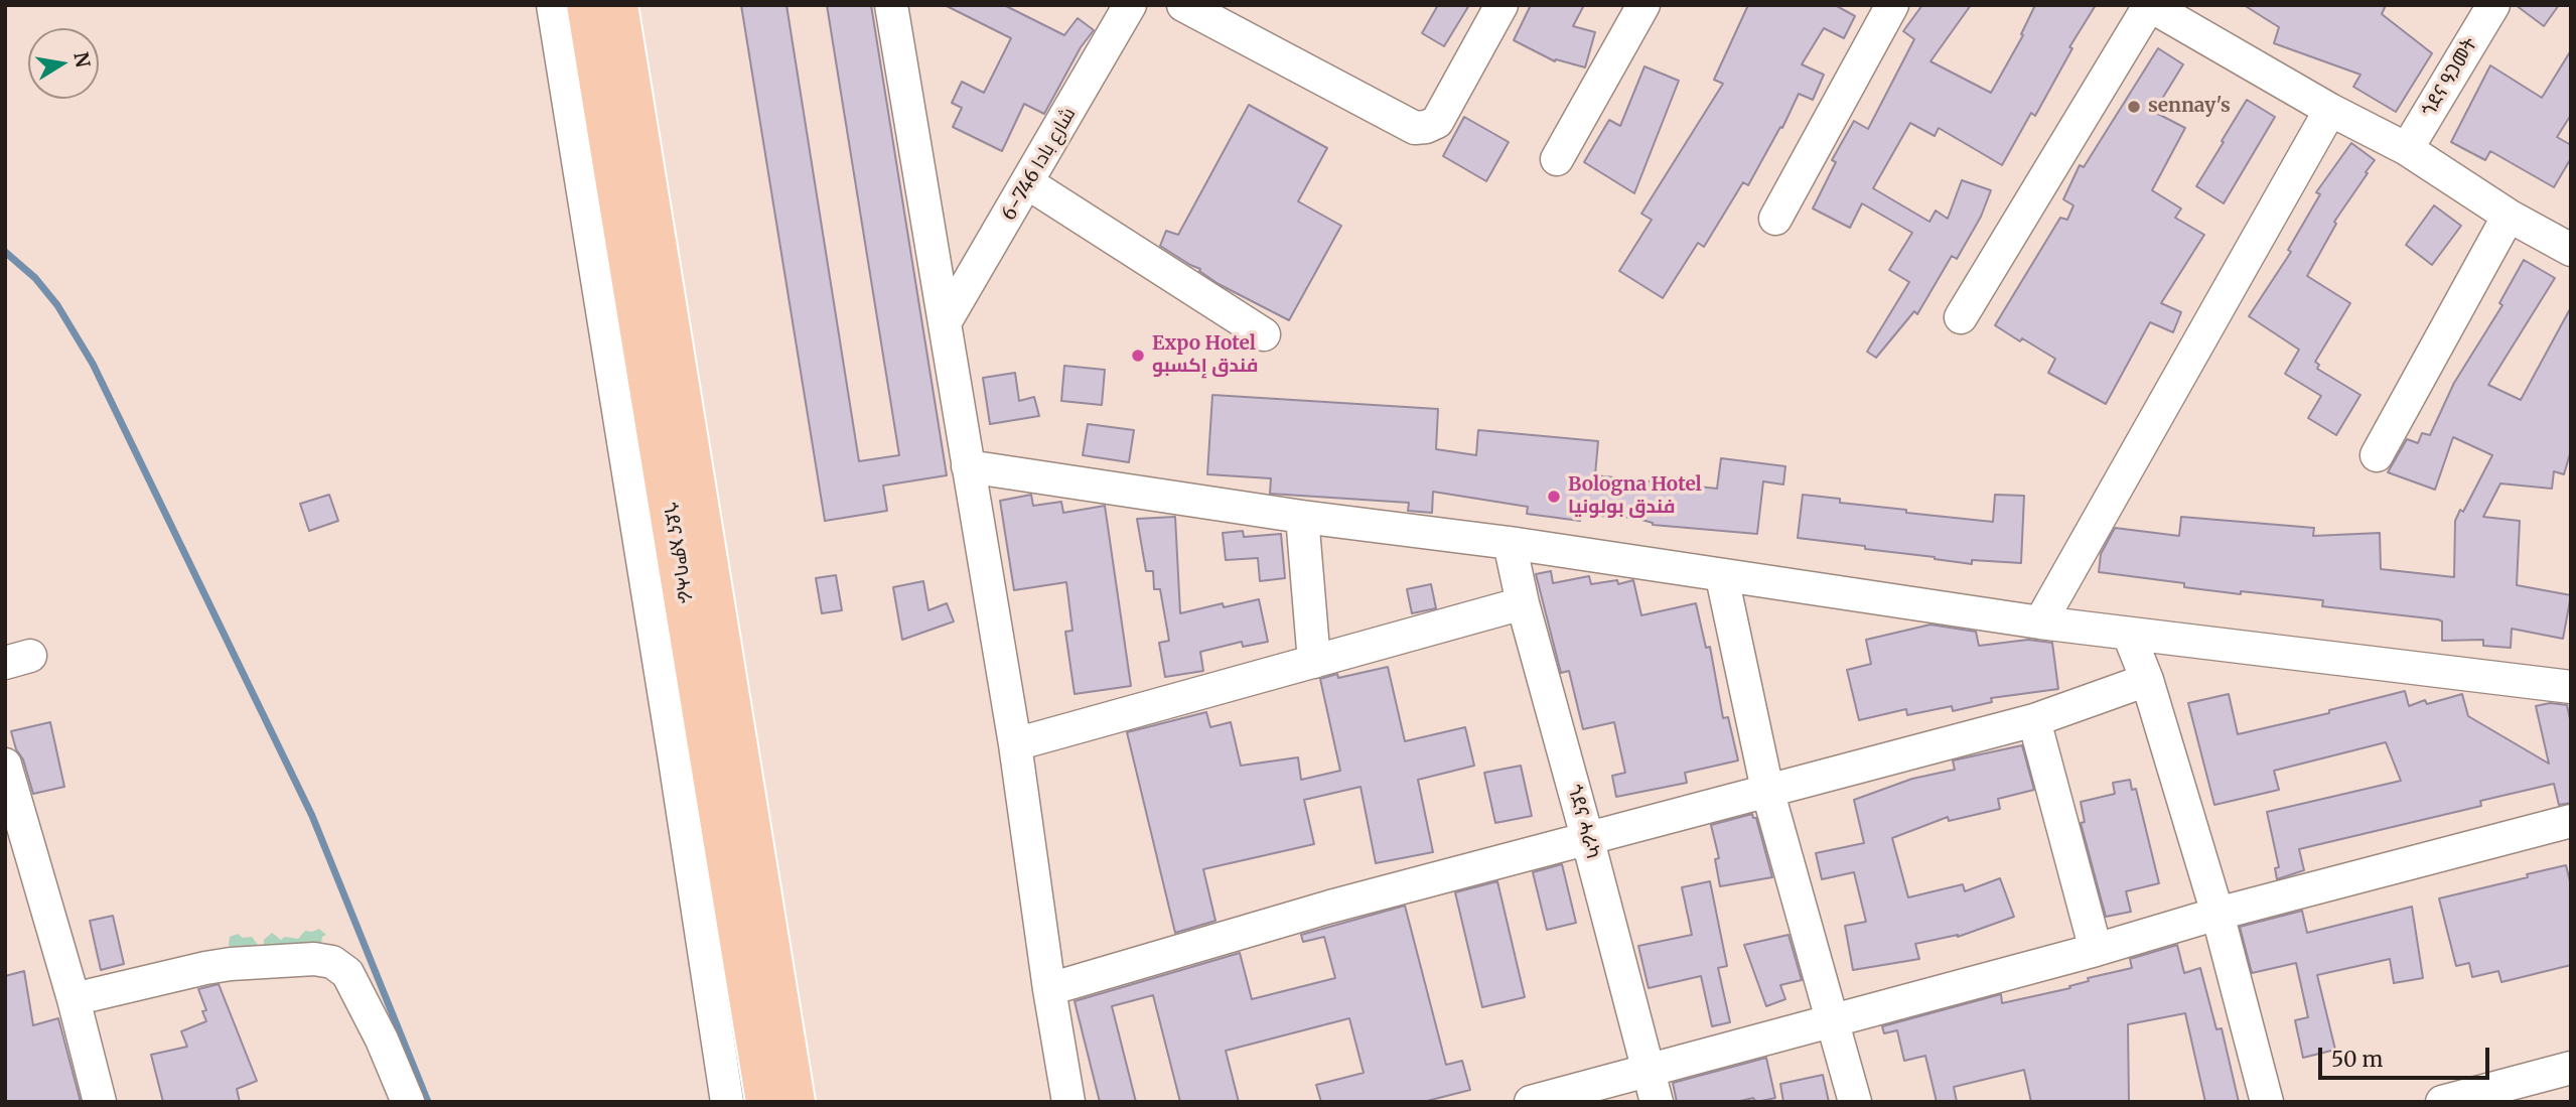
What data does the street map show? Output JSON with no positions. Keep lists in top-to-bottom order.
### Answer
{
  "streets": {
    "main road": ["ጎደና እምባሓራ"],
    "street": ["ጎደና ዓጋመት", "شارع بادا 746-6", "ጎደና ሓራካ"]
  },
  "places": ["sennay's", "Expo Hotel فندق إكسبو", "Bologna Hotel فندق بولونيا"],
  "scale_bar": "50 m",
  "north": "right"
}
